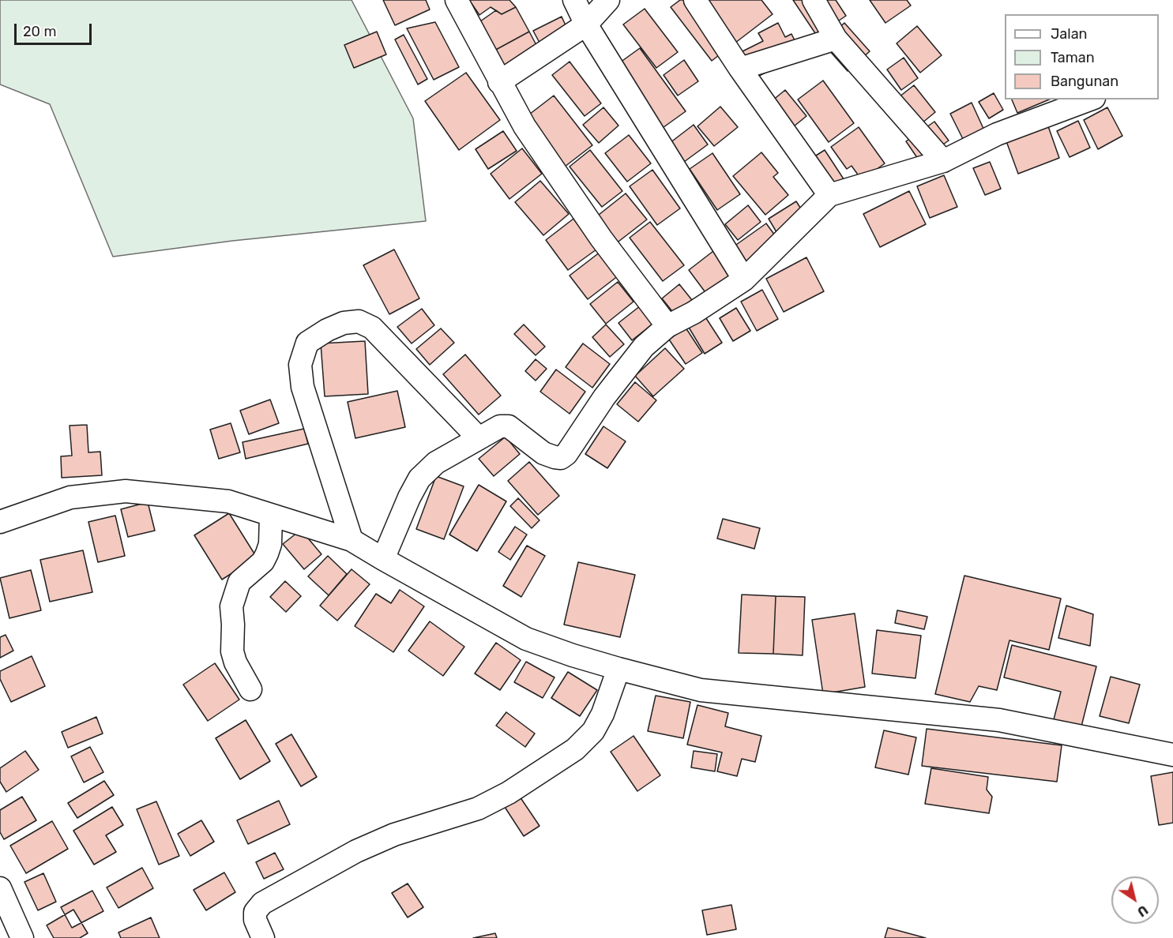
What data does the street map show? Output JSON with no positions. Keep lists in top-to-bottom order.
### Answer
{
  "legend": ["Jalan", "Taman", "Bangunan"],
  "scale_bar": "20 m",
  "north": "bottom right"
}
